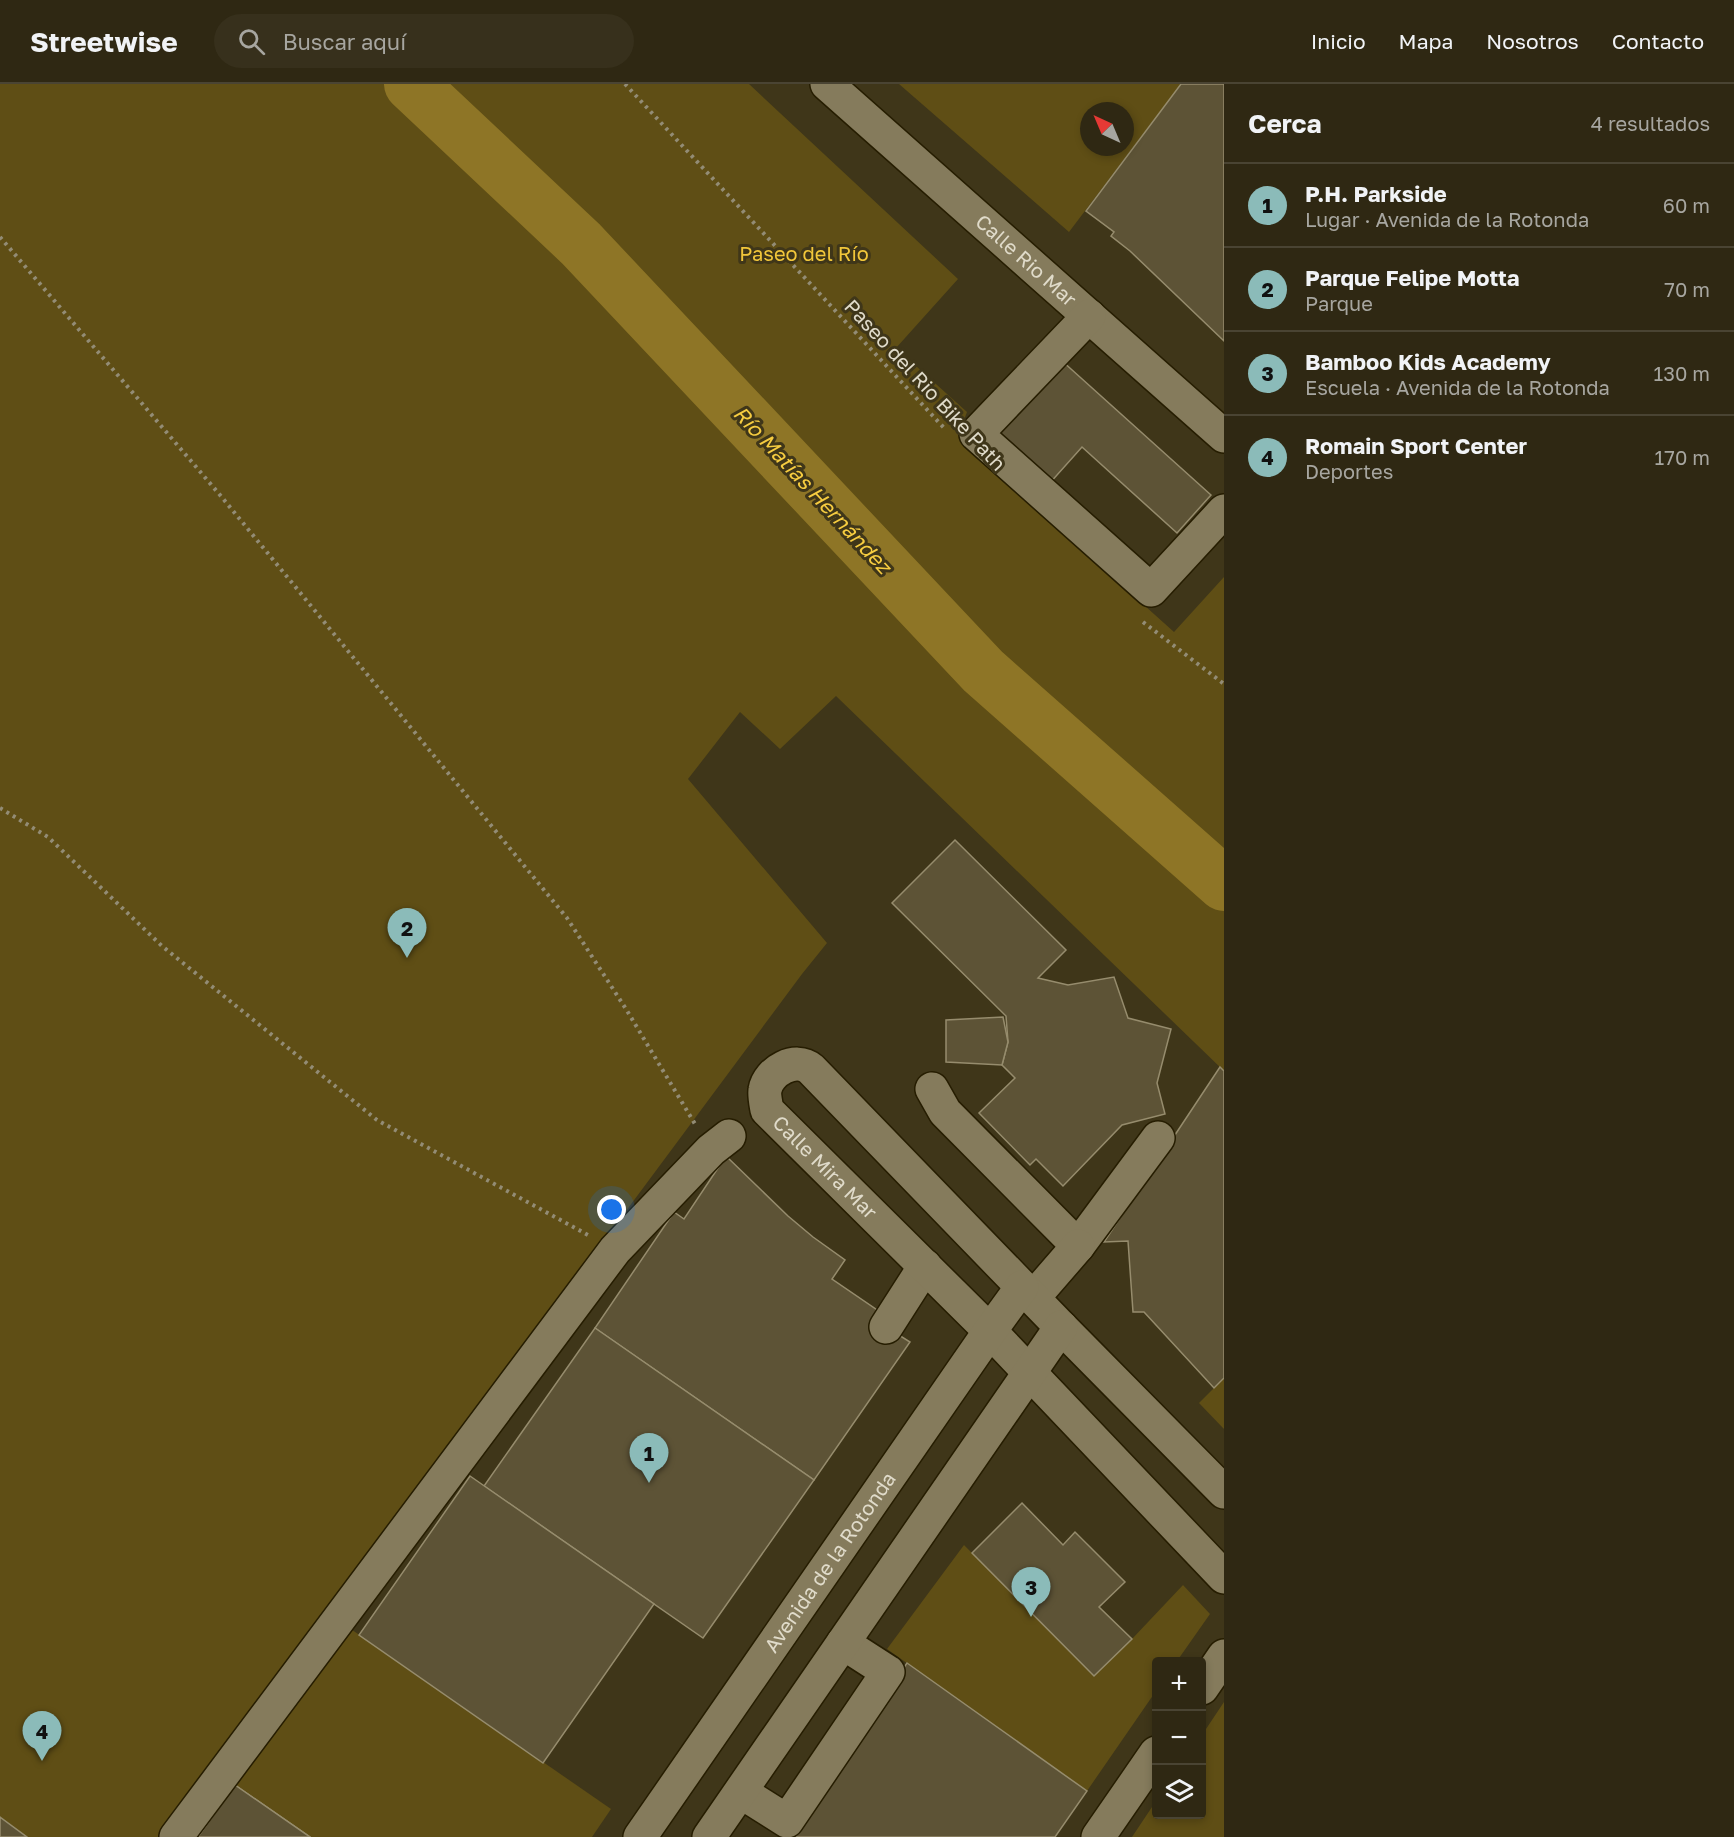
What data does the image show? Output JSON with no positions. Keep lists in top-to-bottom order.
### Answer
{
  "streets": {
    "street": ["Calle Rio Mar", "Calle Mira Mar", "Avenida de la Rotonda"],
    "path": ["Paseo del Rio Bike Path"]
  },
  "crossings": [
    ["Calle Mira Mar", "Avenida de la Rotonda"]
  ],
  "water": ["Río Matías Hernández"],
  "parks": ["Paseo del Río"],
  "north": "top left",
  "page": {
    "header": "Streetwise",
    "search": "Buscar aquí",
    "nav": [
      "Inicio",
      "Mapa",
      "Nosotros",
      "Contacto"
    ],
    "heading": ["Cerca", "4 resultados"],
    "list": [
      {
        "mark": "1",
        "name": "P.H. Parkside",
        "note": "Lugar · Avenida de la Rotonda",
        "value": "60 m"
      },
      {
        "mark": "2",
        "name": "Parque Felipe Motta",
        "note": "Parque",
        "value": "70 m"
      },
      {
        "mark": "3",
        "name": "Bamboo Kids Academy",
        "note": "Escuela · Avenida de la Rotonda",
        "value": "130 m"
      },
      {
        "mark": "4",
        "name": "Romain Sport Center",
        "note": "Deportes",
        "value": "170 m"
      }
    ],
    "pins": [
      "2",
      "1",
      "3",
      "4"
    ],
    "map_buttons": ["+", "−"]
  }
}
